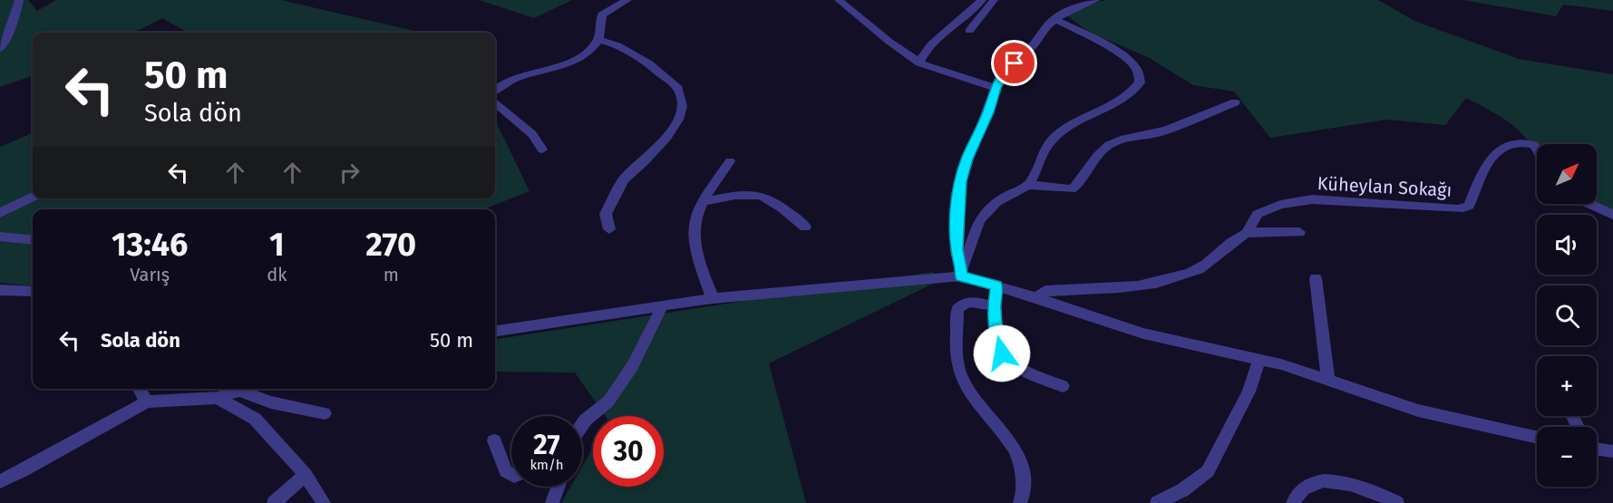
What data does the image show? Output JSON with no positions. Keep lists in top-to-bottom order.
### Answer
{
  "streets": {
    "street": ["Küheylan Sokağı"]
  },
  "north": "top right",
  "page": {
    "turn": ["50 m", "Sola dön"],
    "map_buttons": ["+", "−"],
    "eta": [
      "13:46",
      "Varış",
      "1",
      "dk",
      "270",
      "m"
    ],
    "list": [
      {
        "name": "Sola dön",
        "value": "50 m"
      }
    ],
    "speed": "27 km/h",
    "limit": "30"
  }
}
